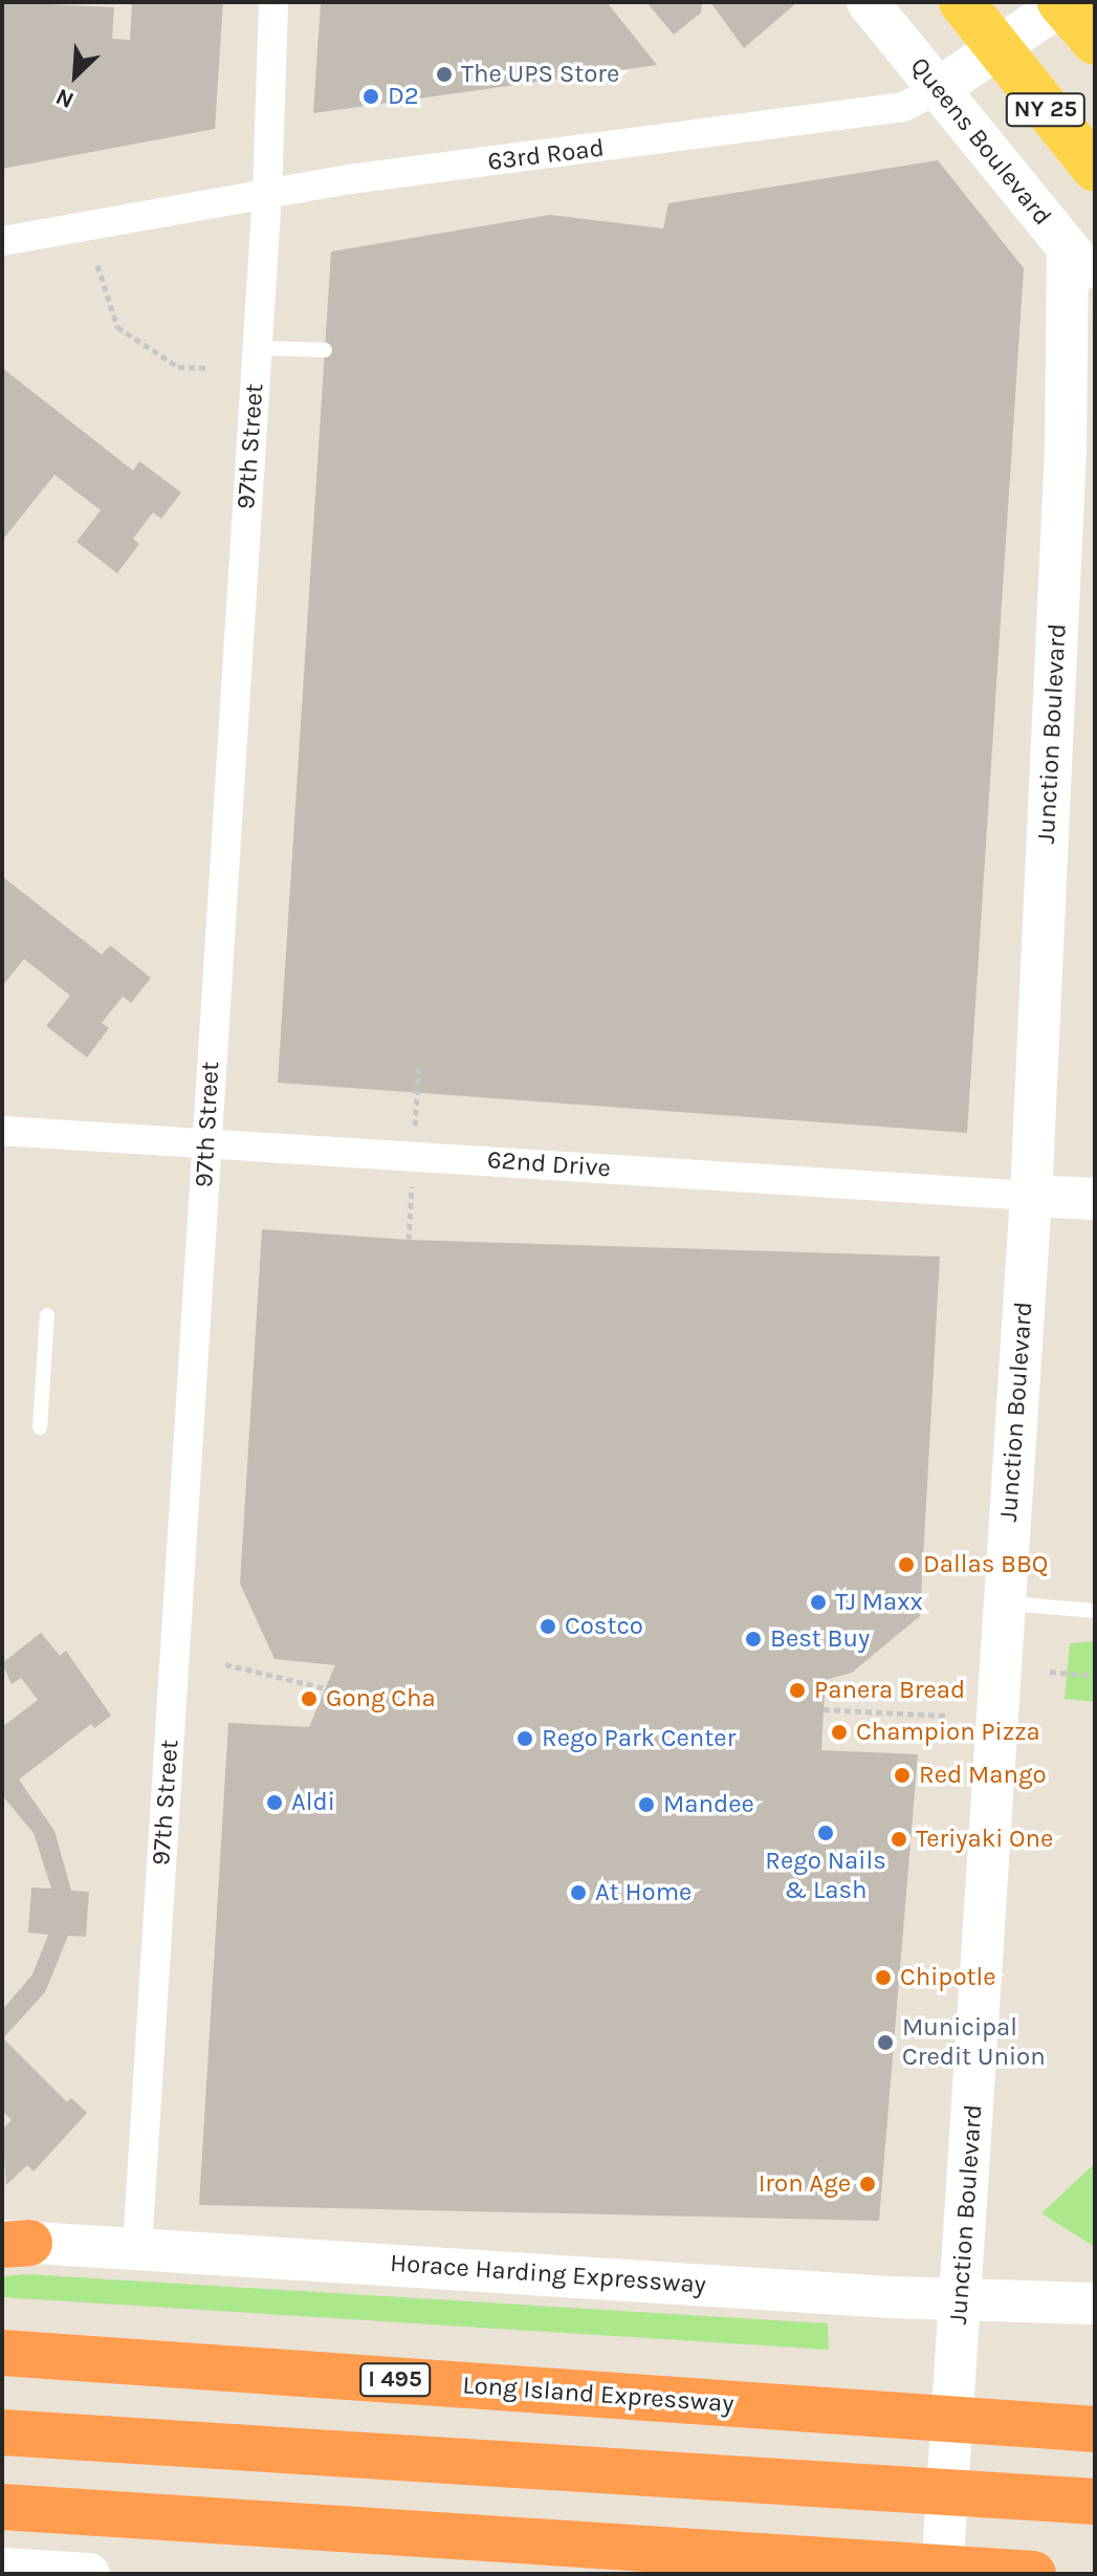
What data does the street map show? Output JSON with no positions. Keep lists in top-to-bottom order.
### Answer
{
  "streets": {
    "highway": ["I 495", "Long Island Expressway"],
    "main road": [
      "NY 25",
      "Queens Boulevard",
      "63rd Road",
      "Junction Boulevard",
      "62nd Drive",
      "Horace Harding Expressway"
    ],
    "street": ["97th Street"]
  },
  "crossings": [
    ["NY 25", "63rd Road"],
    ["Queens Boulevard", "63rd Road"],
    ["Queens Boulevard", "Junction Boulevard"],
    ["63rd Road", "97th Street"],
    ["97th Street", "62nd Drive"],
    ["97th Street", "Horace Harding Expressway"],
    ["Junction Boulevard", "62nd Drive"],
    ["Junction Boulevard", "Horace Harding Expressway"]
  ],
  "places": [
    "The UPS Store",
    "D2",
    "Dallas BBQ",
    "TJ Maxx",
    "Costco",
    "Best Buy",
    "Panera Bread",
    "Gong Cha",
    "Champion Pizza",
    "Rego Park Center",
    "Red Mango",
    "Aldi",
    "Mandee",
    "Rego Nails & Lash",
    "Teriyaki One",
    "At Home",
    "Chipotle",
    "Municipal Credit Union",
    "Iron Age"
  ],
  "north": "bottom left"
}
